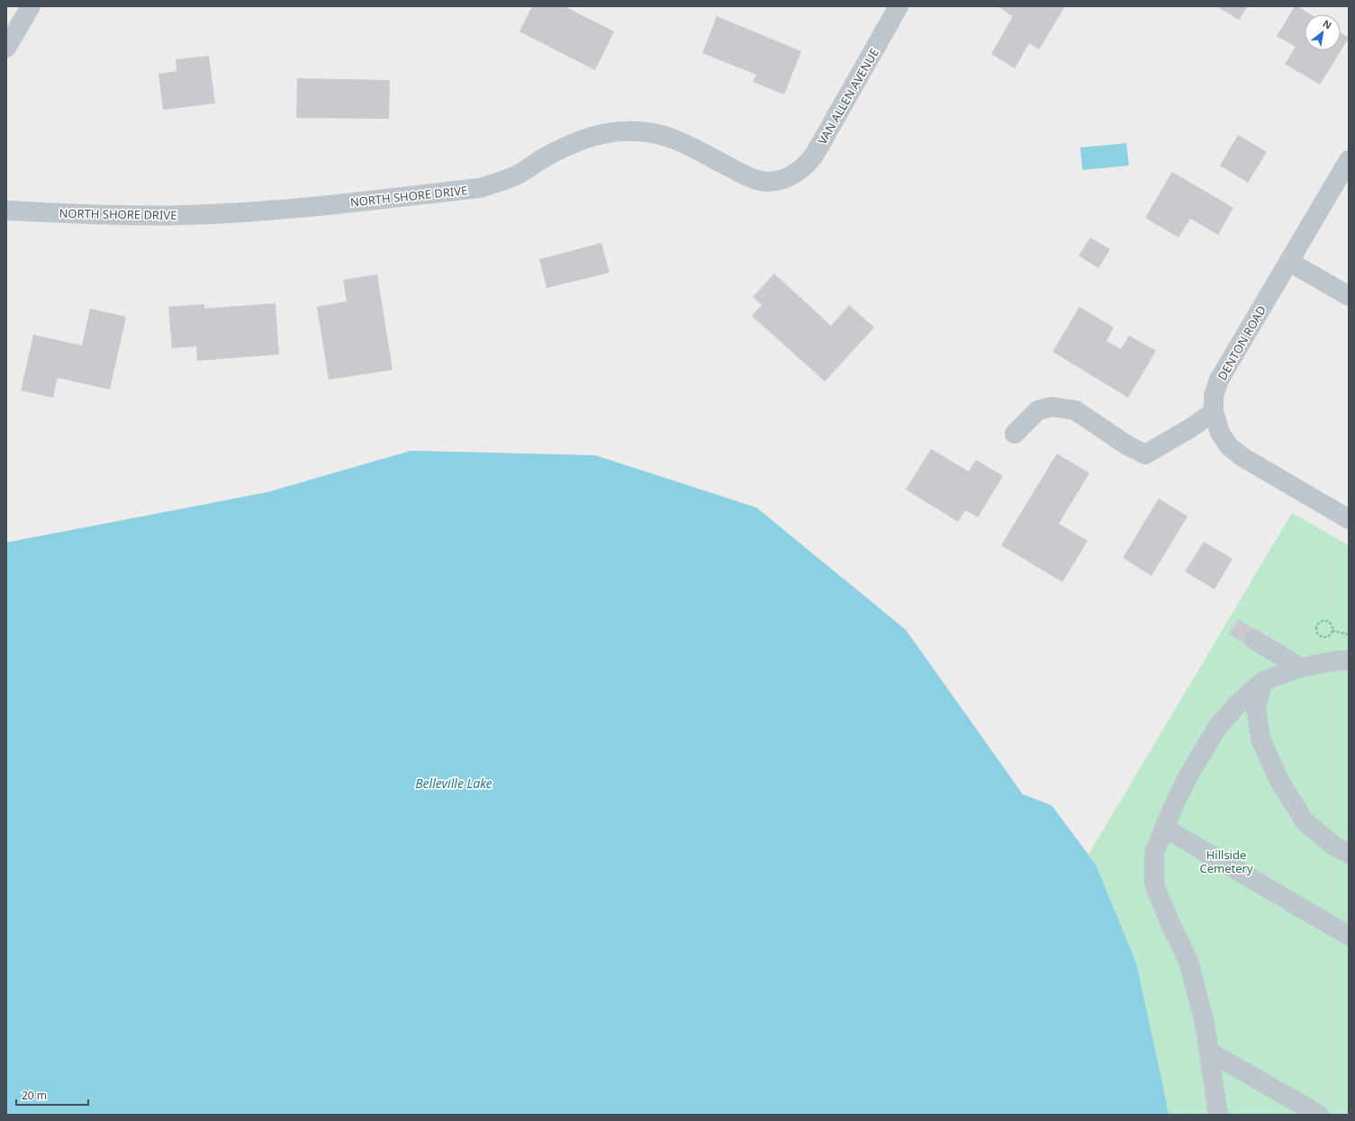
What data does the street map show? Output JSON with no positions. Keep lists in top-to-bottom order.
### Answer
{
  "streets": {
    "street": ["VAN ALLEN AVENUE", "NORTH SHORE DRIVE", "DENTON ROAD"]
  },
  "crossings": [
    ["VAN ALLEN AVENUE", "NORTH SHORE DRIVE"]
  ],
  "water": ["Belleville Lake"],
  "parks": ["Hillside Cemetery"],
  "scale_bar": "20 m",
  "north": "top right"
}
